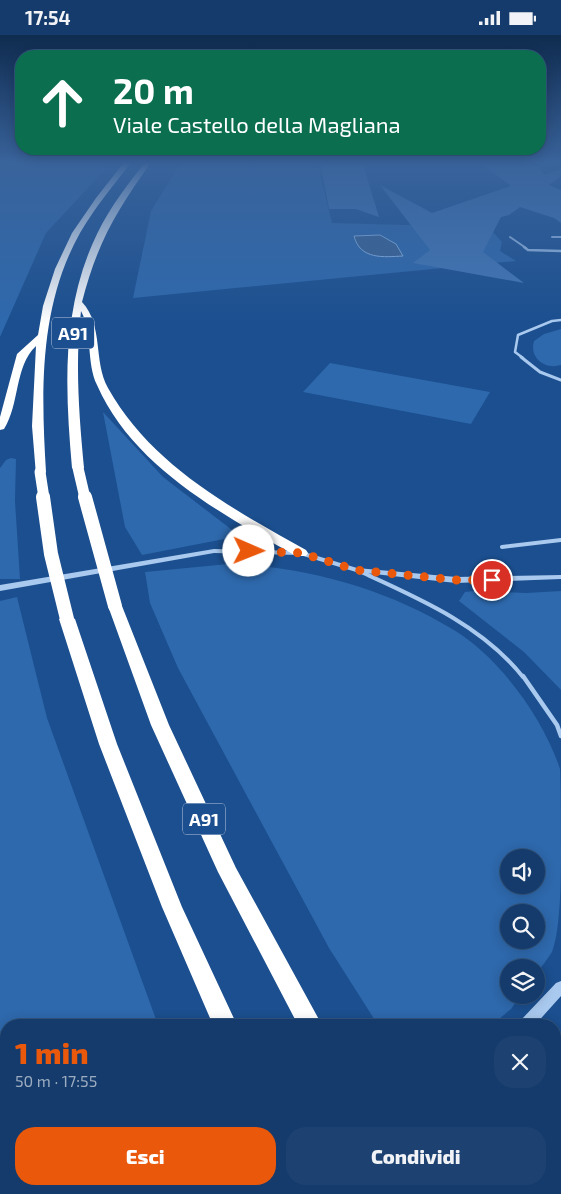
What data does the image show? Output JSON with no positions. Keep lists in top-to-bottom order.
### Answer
{
  "streets": {
    "highway": ["A91"]
  },
  "page": {
    "status": "17:54",
    "turn": ["20 m", "Viale Castello della Magliana"],
    "heading": ["1 min", "50 m · 17:55"],
    "buttons": ["Esci", "Condividi"]
  }
}
